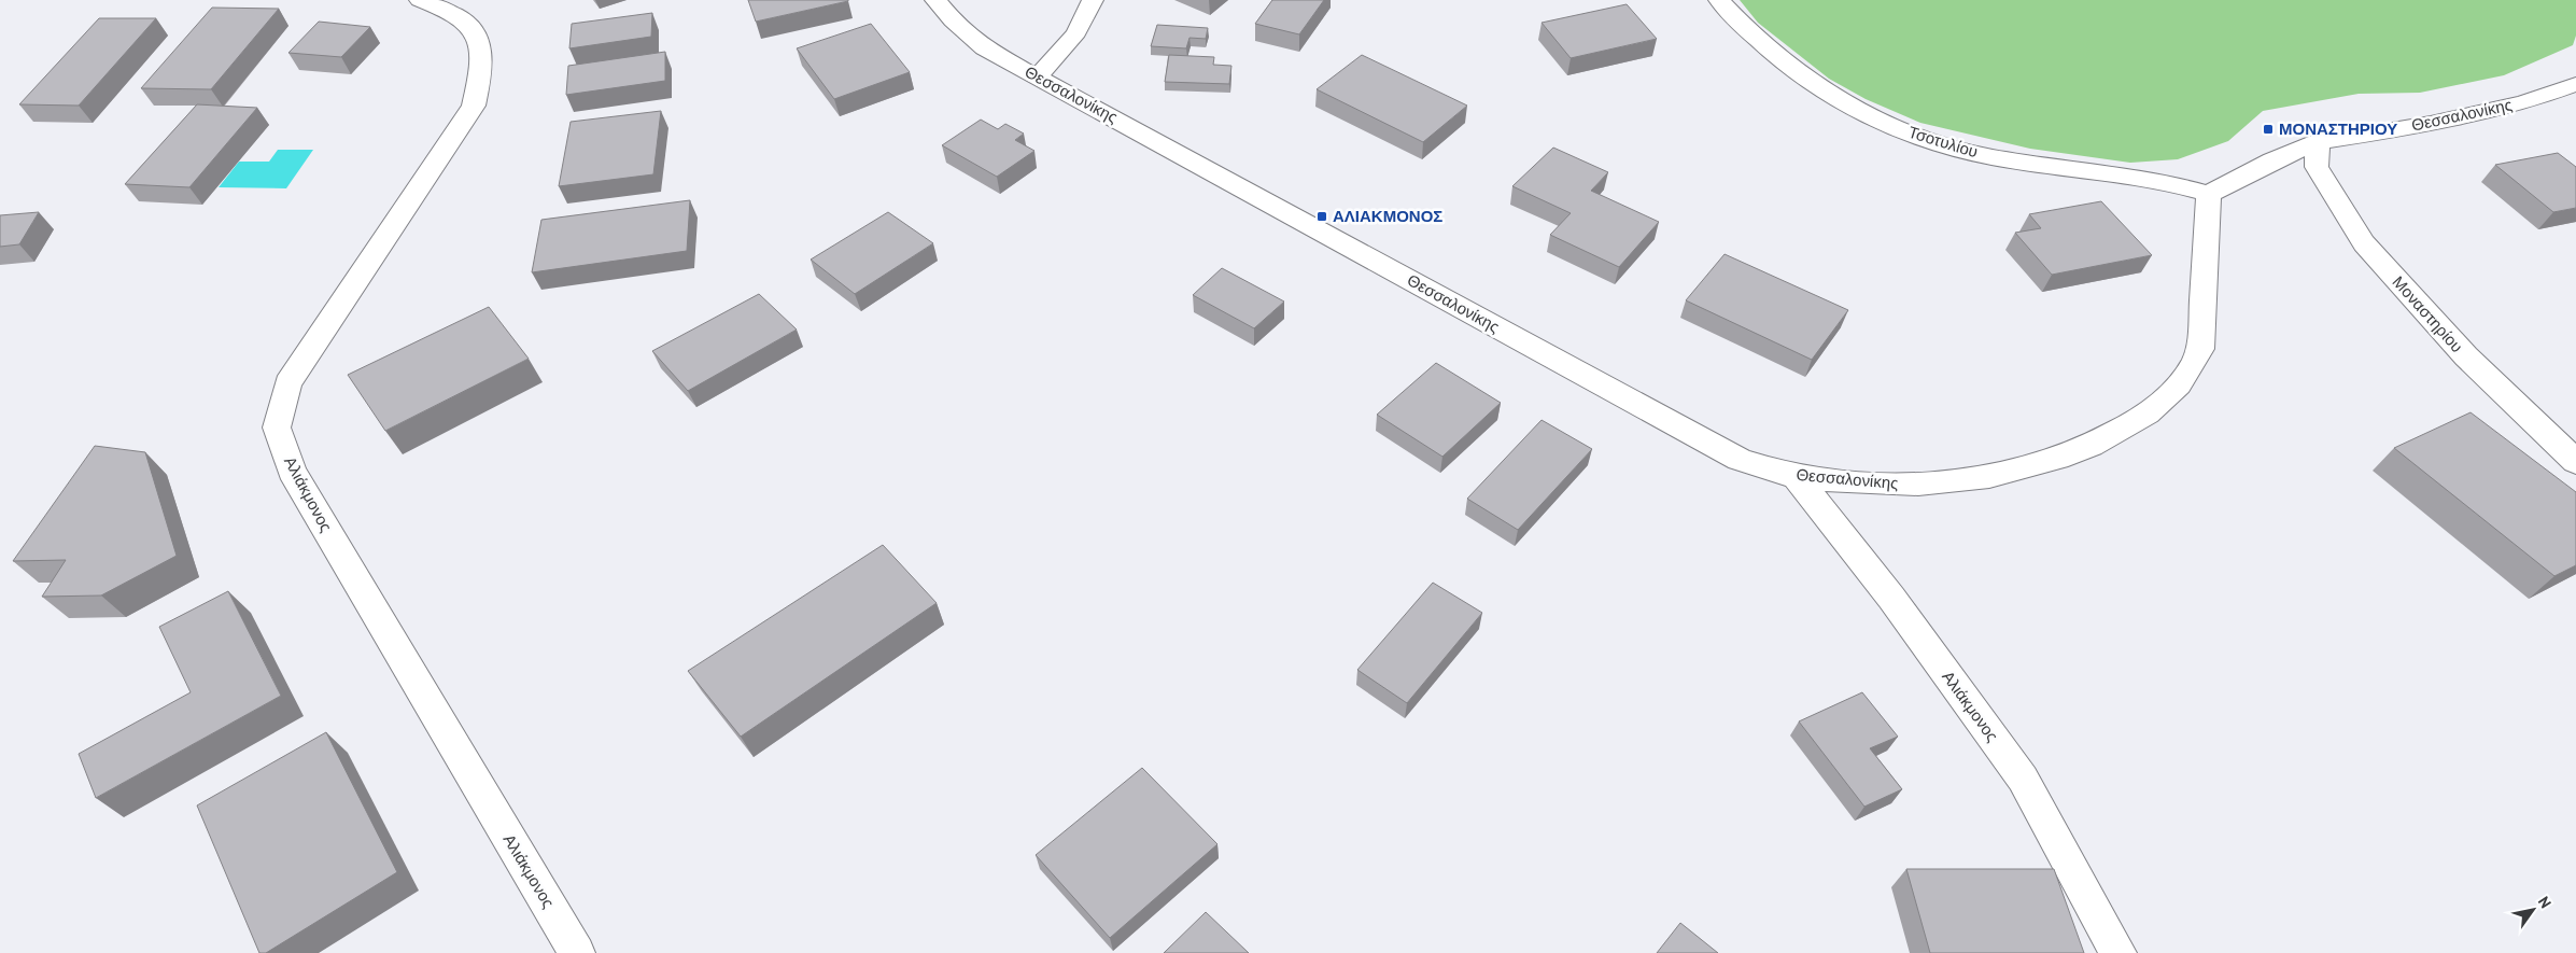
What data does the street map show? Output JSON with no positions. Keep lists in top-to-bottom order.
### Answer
{
  "streets": {
    "street": [
      "Θεσσαλονίκης",
      "Τσοτυλίου",
      "Μοναστηρίου",
      "Αλιάκμονος"
    ]
  },
  "crossings": [
    ["Θεσσαλονίκης", "Τσοτυλίου"],
    ["Θεσσαλονίκης", "Μοναστηρίου"],
    ["Θεσσαλονίκης", "Αλιάκμονος"]
  ],
  "places": {
    "transit": ["ΜΟΝΑΣΤΗΡΙΟΥ", "ΑΛΙΑΚΜΟΝΟΣ"]
  },
  "north": "top right"
}
